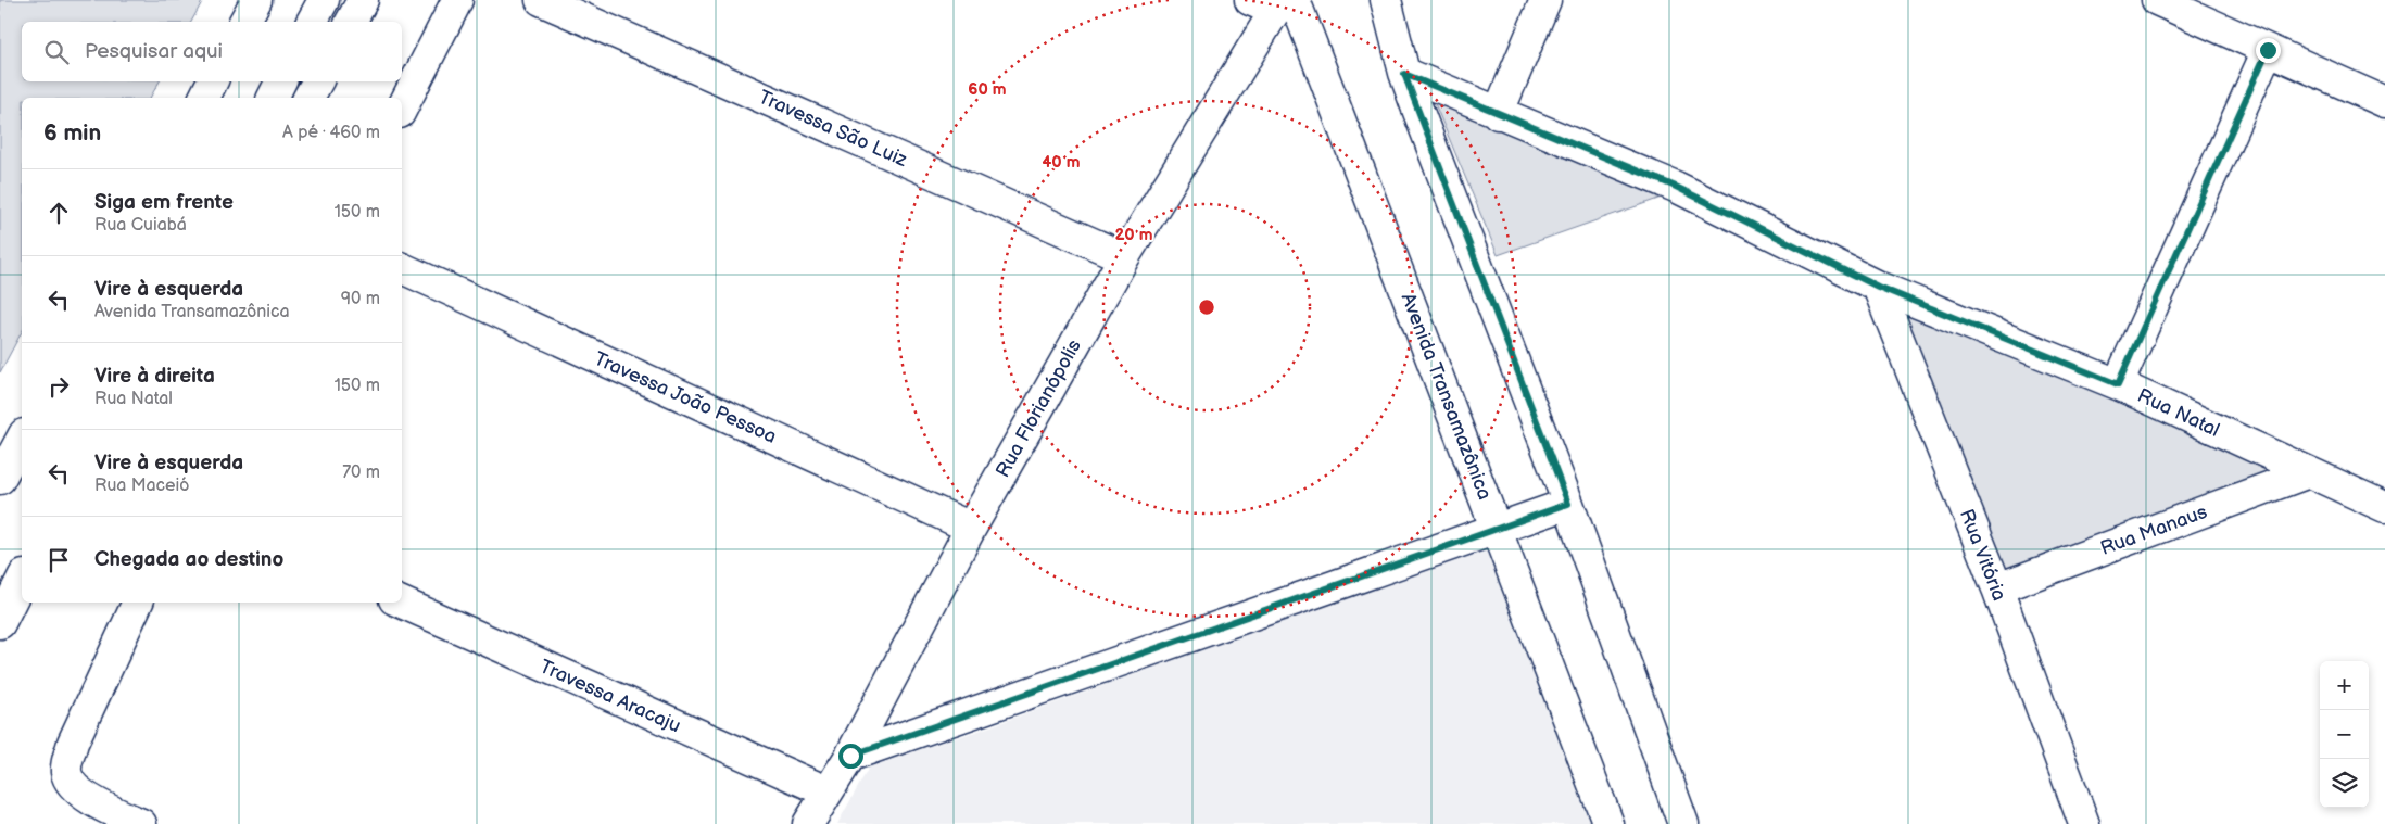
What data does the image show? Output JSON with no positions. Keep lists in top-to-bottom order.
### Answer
{
  "streets": {
    "street": [
      "Travessa São Luiz",
      "Avenida Transamazônica",
      "Travessa João Pessoa",
      "Rua Florianópolis",
      "Rua Natal",
      "Rua Manaus",
      "Rua Vitória",
      "Travessa Aracaju"
    ]
  },
  "crossings": [
    ["Travessa São Luiz", "Rua Florianópolis"],
    ["Avenida Transamazônica", "Rua Florianópolis"],
    ["Travessa João Pessoa", "Rua Florianópolis"],
    ["Rua Florianópolis", "Travessa Aracaju"],
    ["Rua Natal", "Rua Manaus"],
    ["Rua Natal", "Rua Vitória"],
    ["Rua Manaus", "Rua Vitória"]
  ],
  "page": {
    "search": "Pesquisar aqui",
    "heading": ["6 min", "A pé · 460 m"],
    "list": [
      ["Siga em frente", "Rua Cuiabá", "150 m"],
      ["Vire à esquerda", "Avenida Transamazônica", "90 m"],
      ["Vire à direita", "Rua Natal", "150 m"],
      ["Vire à esquerda", "Rua Maceió", "70 m"],
      "Chegada ao destino"
    ],
    "map_buttons": ["+", "−"]
  },
  "rings": ["60 m", "40 m", "20 m"]
}
